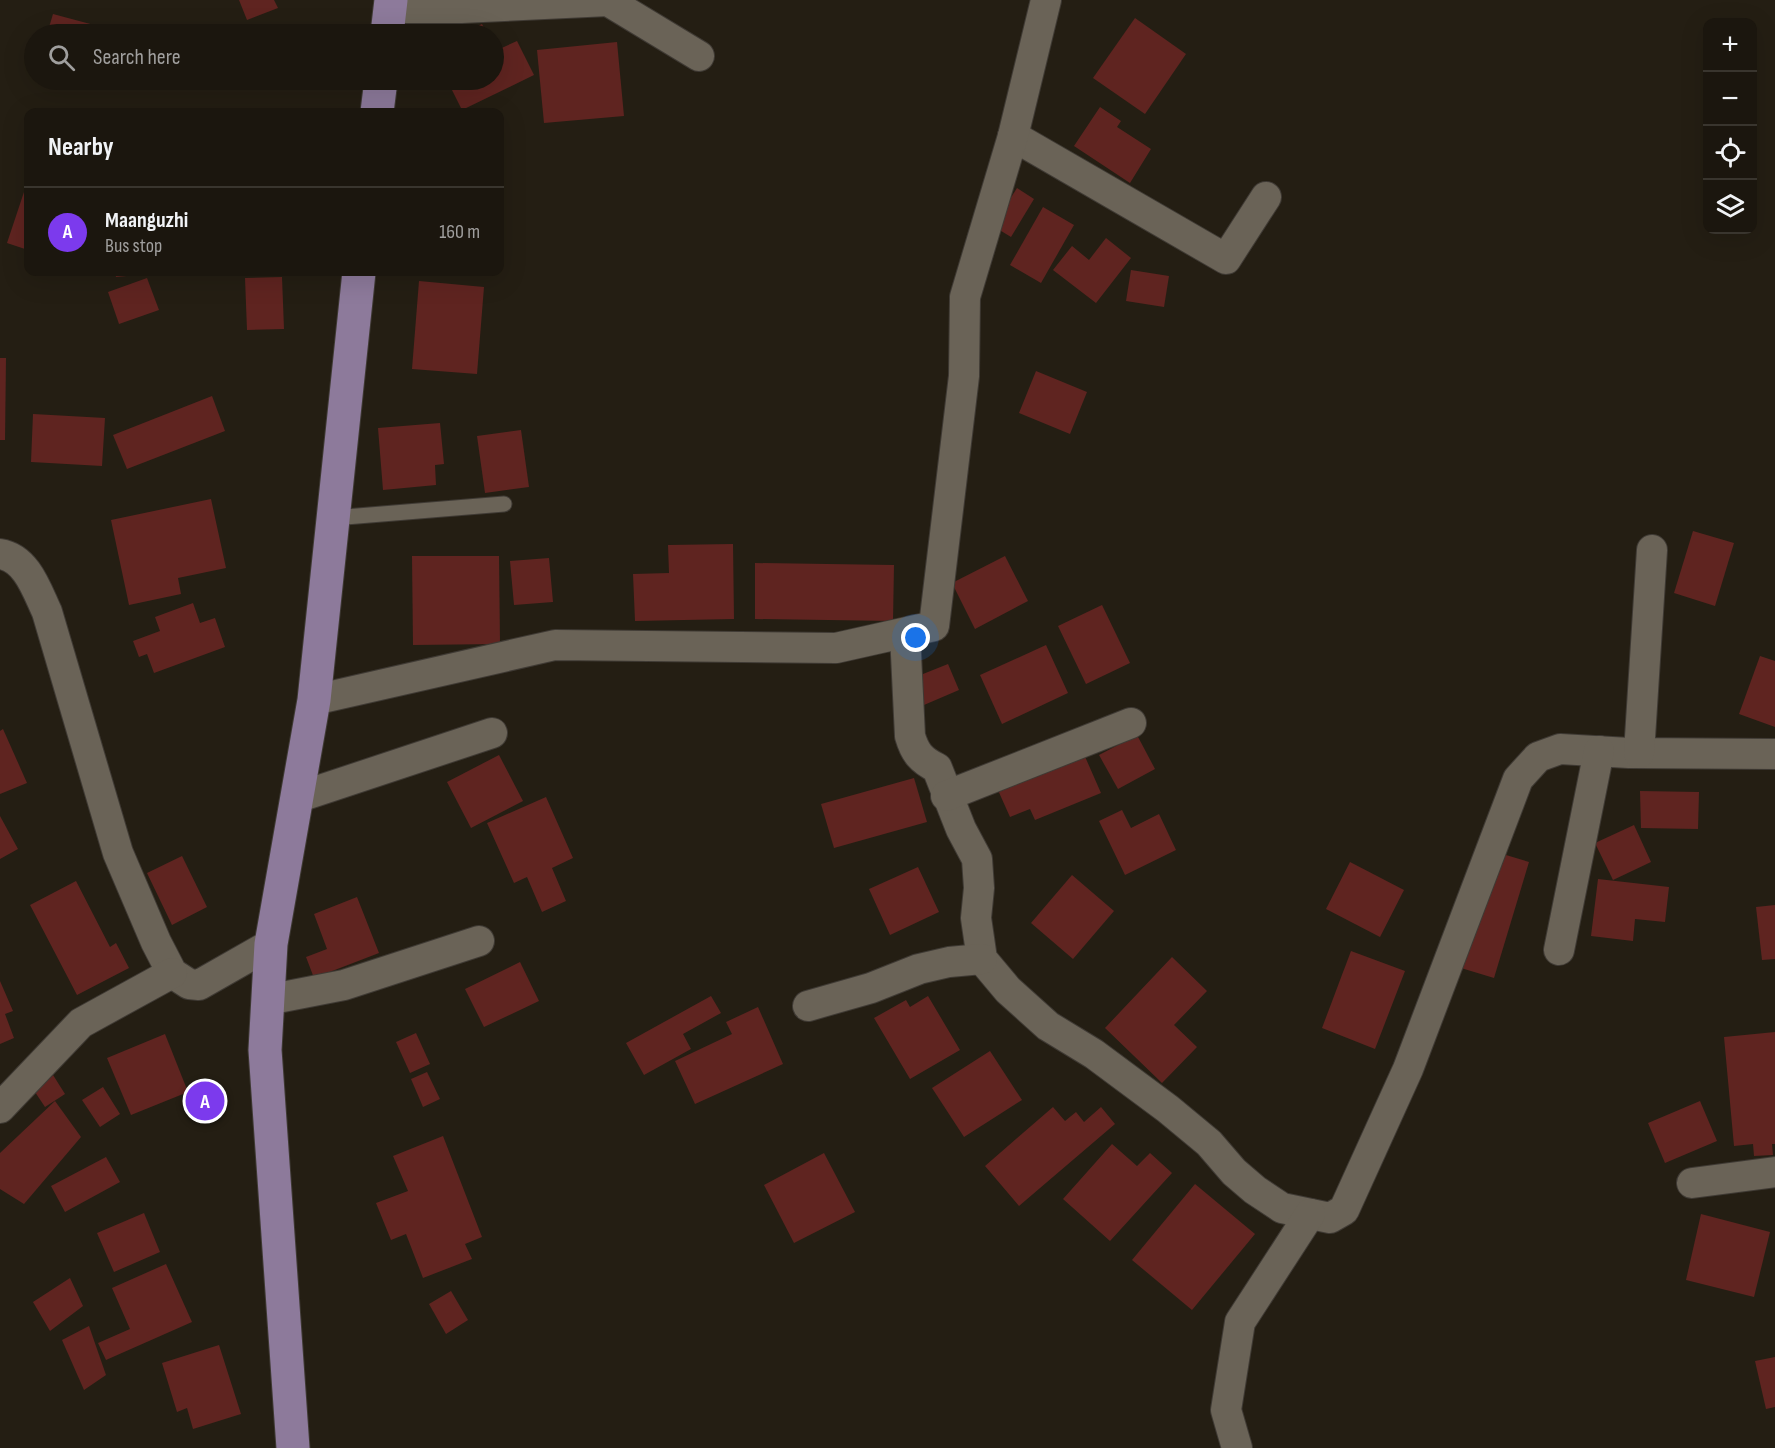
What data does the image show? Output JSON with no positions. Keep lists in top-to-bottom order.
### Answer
{
  "page": {
    "map_buttons": ["+", "−"],
    "search": "Search here",
    "heading": "Nearby",
    "list": [
      {
        "mark": "A",
        "name": "Maanguzhi",
        "note": "Bus stop",
        "value": "160 m"
      }
    ],
    "pins": "A"
  }
}
